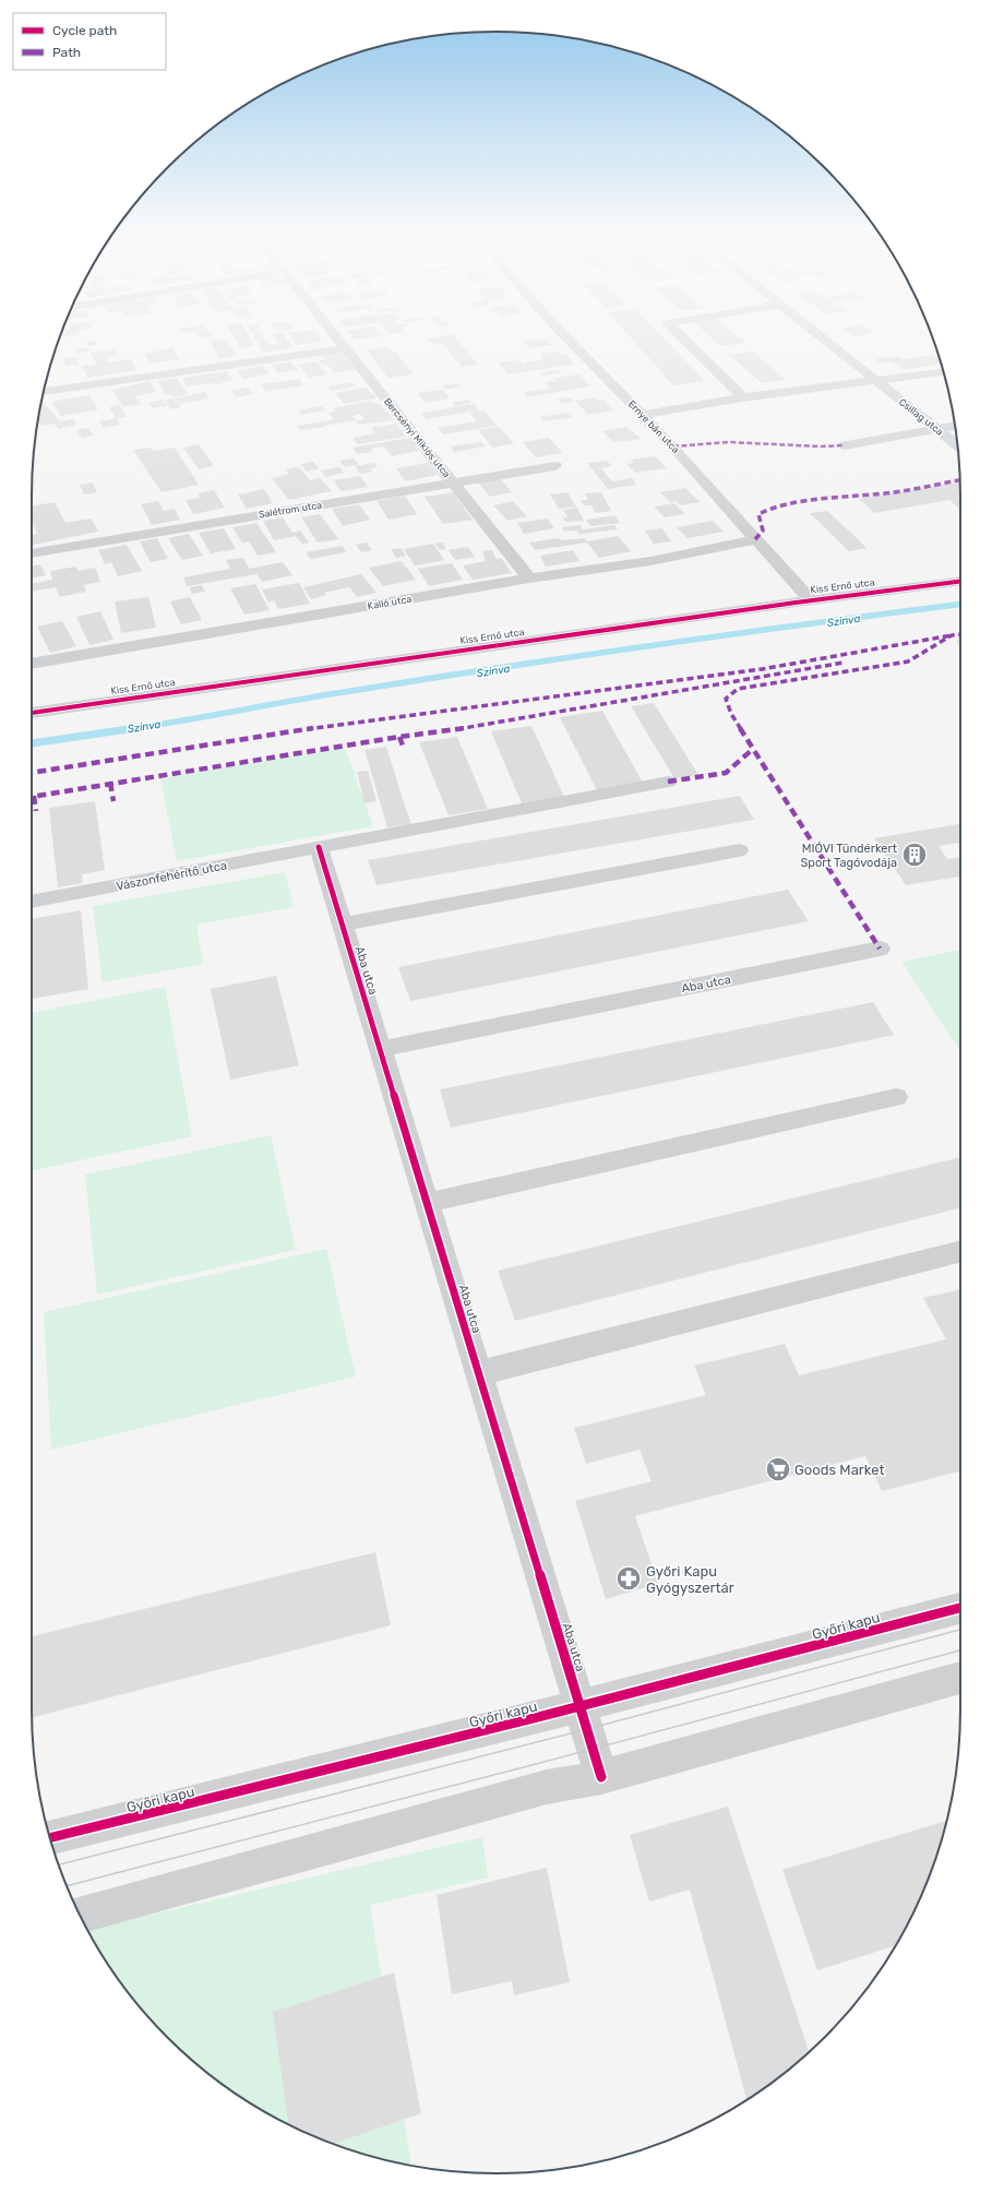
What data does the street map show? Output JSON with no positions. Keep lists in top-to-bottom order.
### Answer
{
  "streets": {
    "street": [
      "Csillag utca",
      "Ernye bán utca",
      "Bercsényi Miklós utca",
      "Salétrom utca",
      "Kiss Ernő utca",
      "Kalló utca",
      "Vászonfehérítő utca",
      "Aba utca",
      "Győri kapu"
    ]
  },
  "crossings": [
    ["Ernye bán utca", "Kiss Ernő utca"],
    ["Ernye bán utca", "Kalló utca"],
    ["Bercsényi Miklós utca", "Salétrom utca"],
    ["Bercsényi Miklós utca", "Kalló utca"],
    ["Vászonfehérítő utca", "Aba utca"],
    ["Aba utca", "Győri kapu"]
  ],
  "water": ["Szinva"],
  "places": {
    "building": ["MIÓVI Tündérkert Sport Tagóvodája"],
    "supermarket": ["Goods Market"],
    "pharmacy": ["Győri Kapu Gyógyszertár"]
  },
  "legend": ["Cycle path", "Path"]
}
